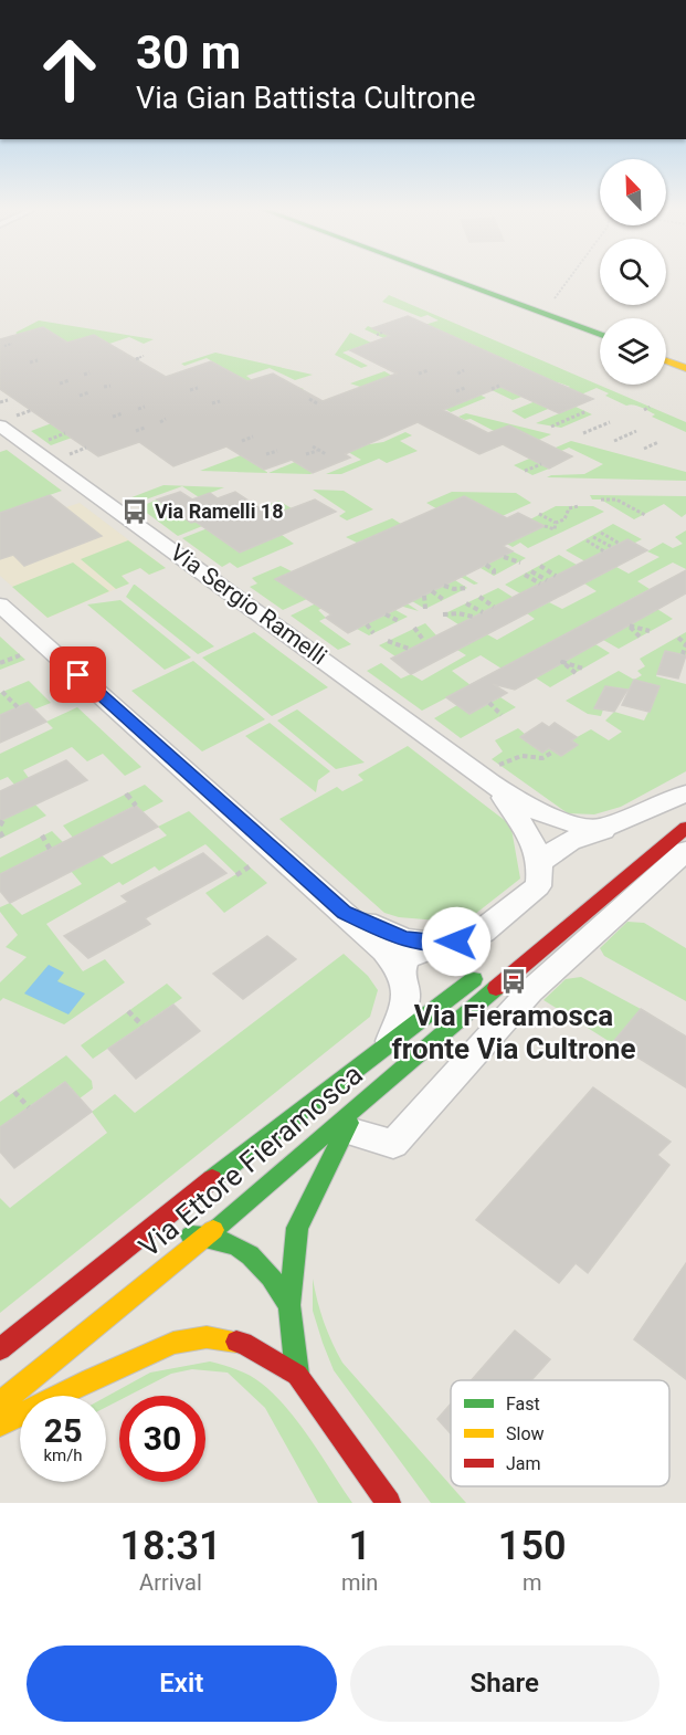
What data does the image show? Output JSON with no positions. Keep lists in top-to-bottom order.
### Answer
{
  "streets": {
    "main road": ["Via Ettore Fieramosca"],
    "street": ["Via Sergio Ramelli"]
  },
  "places": {
    "bus stop": ["Via Ramelli 18", "Via Fieramosca fronte Via Cultrone"]
  },
  "legend": ["Fast", "Slow", "Jam"],
  "north": "top left",
  "page": {
    "turn": ["30 m", "Via Gian Battista Cultrone"],
    "speed": "25 km/h",
    "limit": "30",
    "eta": [
      "18:31",
      "Arrival",
      "1",
      "min",
      "150",
      "m"
    ],
    "buttons": ["Exit", "Share"]
  }
}
